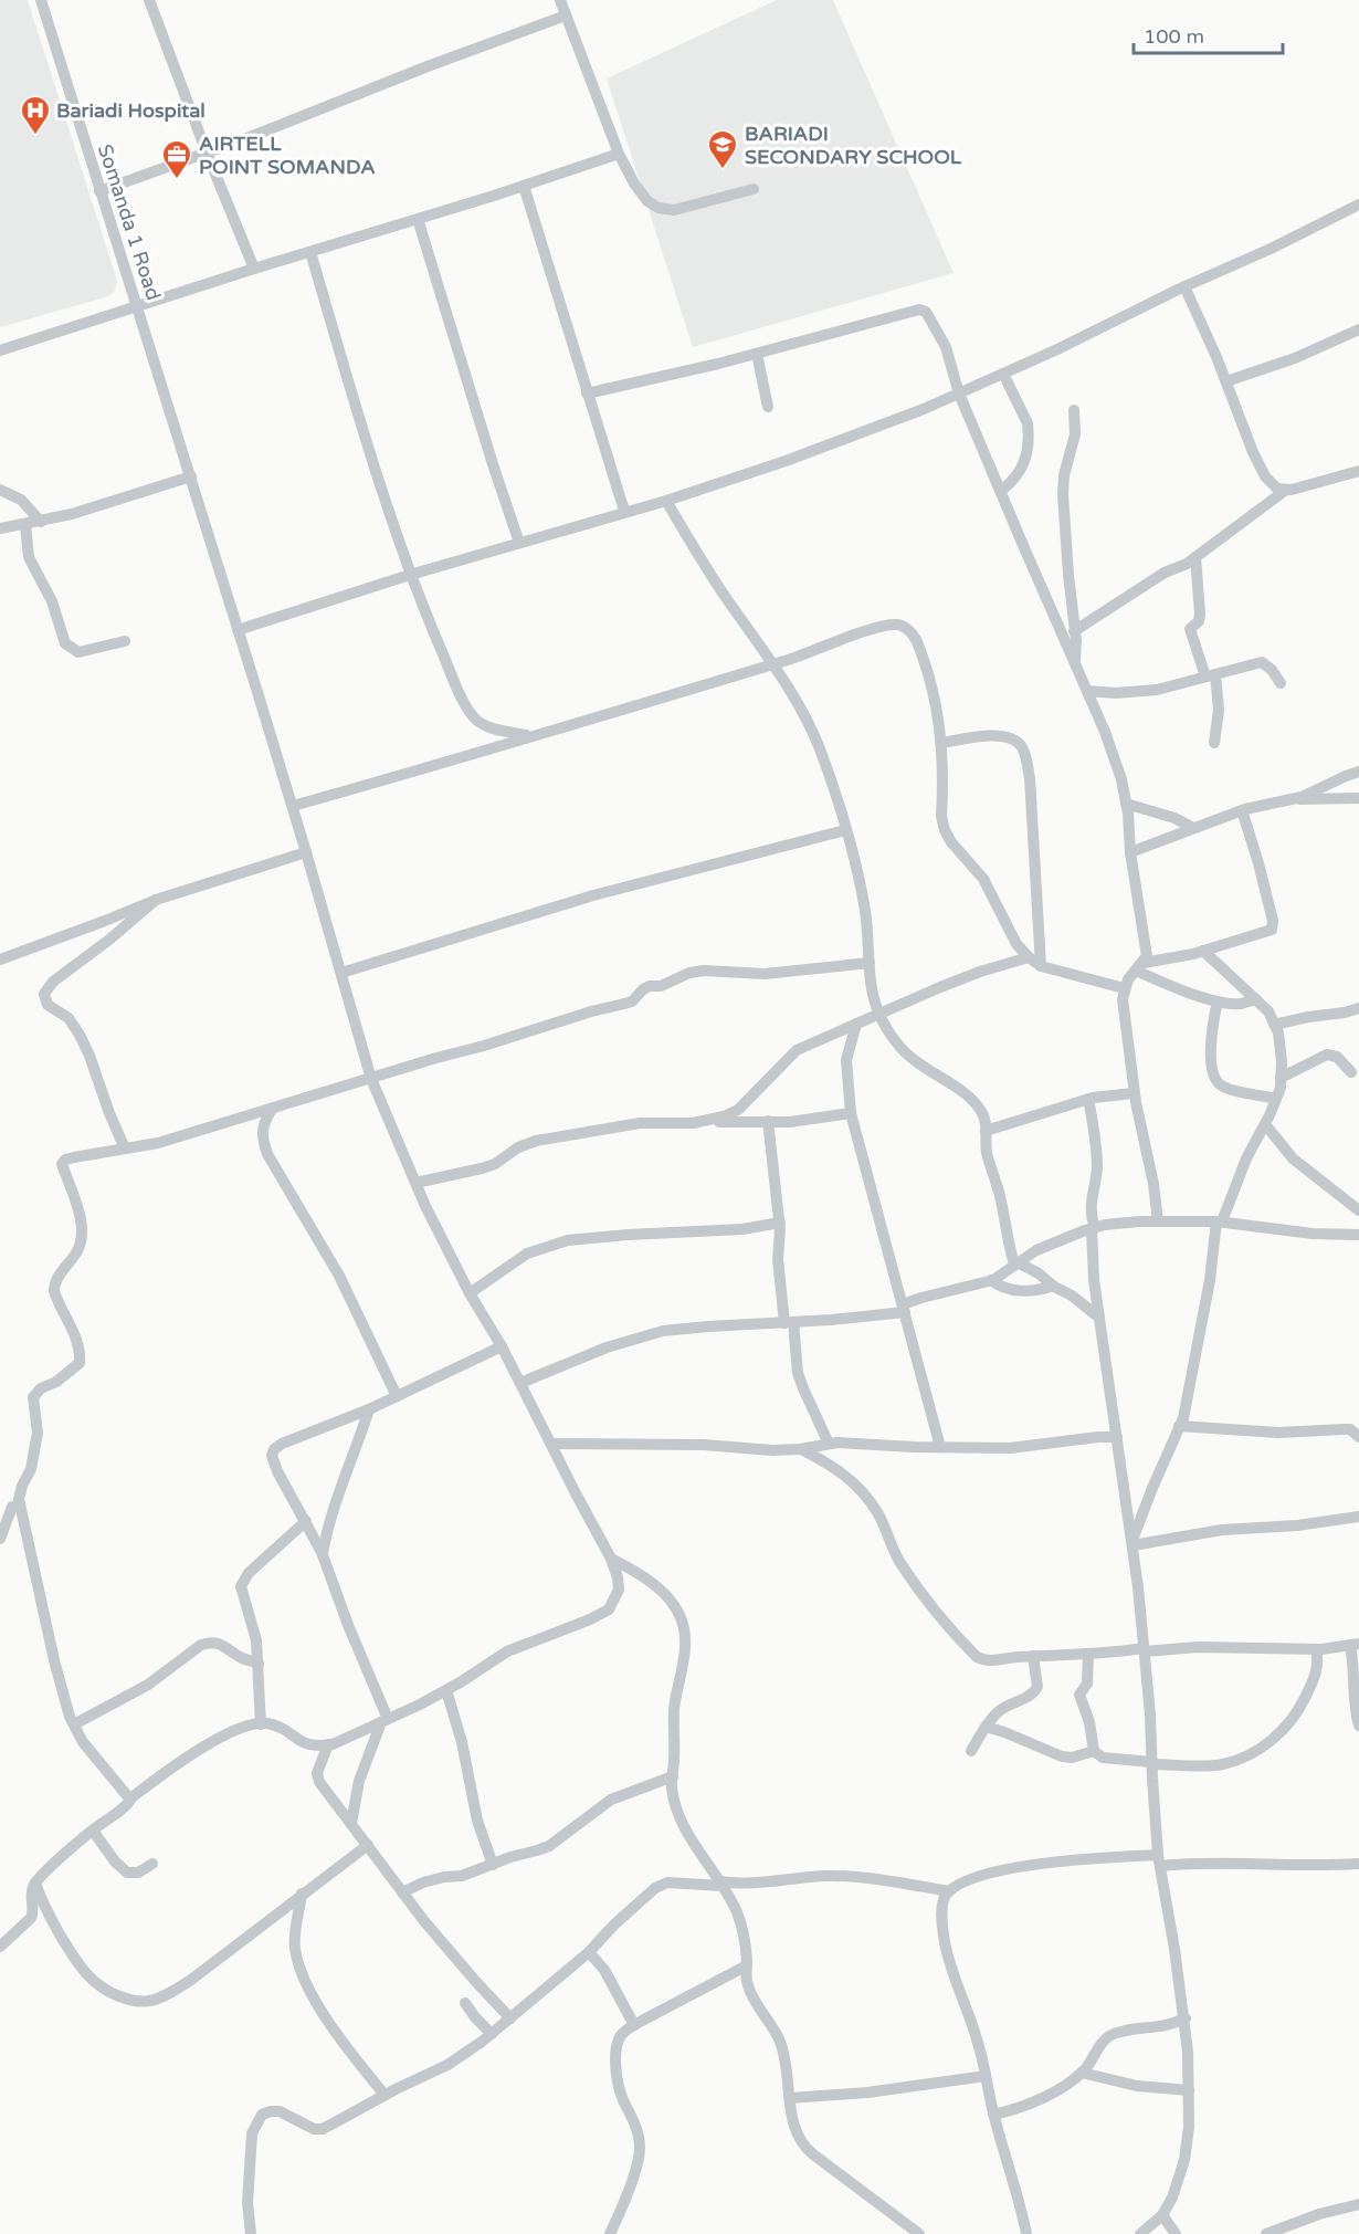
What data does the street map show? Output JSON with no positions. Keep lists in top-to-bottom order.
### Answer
{
  "streets": {
    "street": ["Somanda 1 Road"]
  },
  "places": {
    "hospital": ["Bariadi Hospital"],
    "school or university": ["BARIADI SECONDARY SCHOOL"],
    "office": ["AIRTELL POINT SOMANDA"]
  },
  "scale_bar": "100 m"
}
